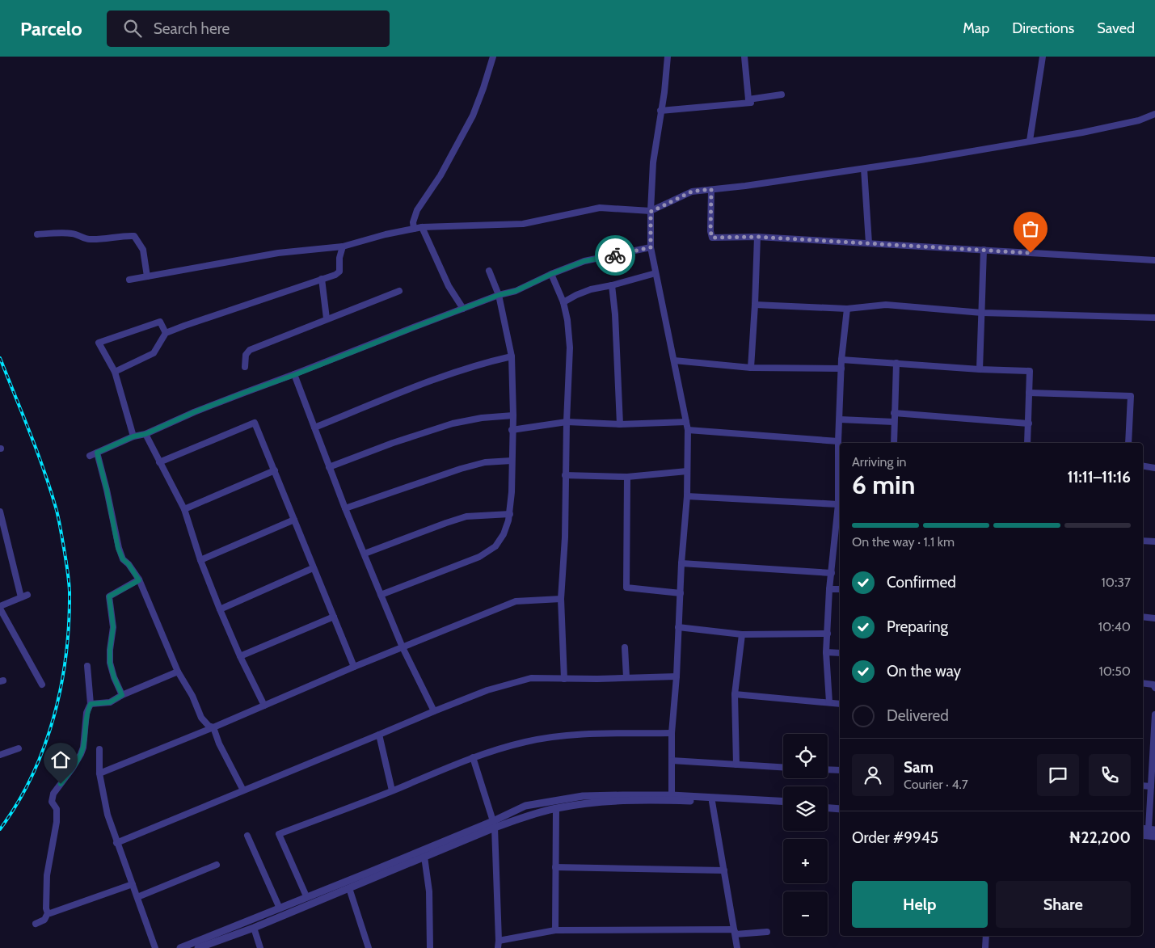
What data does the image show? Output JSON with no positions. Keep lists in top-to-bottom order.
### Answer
{
  "page": {
    "header": "Parcelo",
    "search": "Search here",
    "nav": ["Map", "Directions", "Saved"],
    "heading": ["6 min", "Arriving in", "11:11–11:16"],
    "panel": [
      "Sam",
      "Courier · 4.7",
      "Order #9945",
      "₦22,200"
    ],
    "bar": "On the way · 1.1 km",
    "list": [
      ["Confirmed", "10:37"],
      ["Preparing", "10:40"],
      ["On the way", "10:50"],
      "Delivered"
    ],
    "map_buttons": ["+", "−"],
    "buttons": ["Help", "Share"]
  }
}
